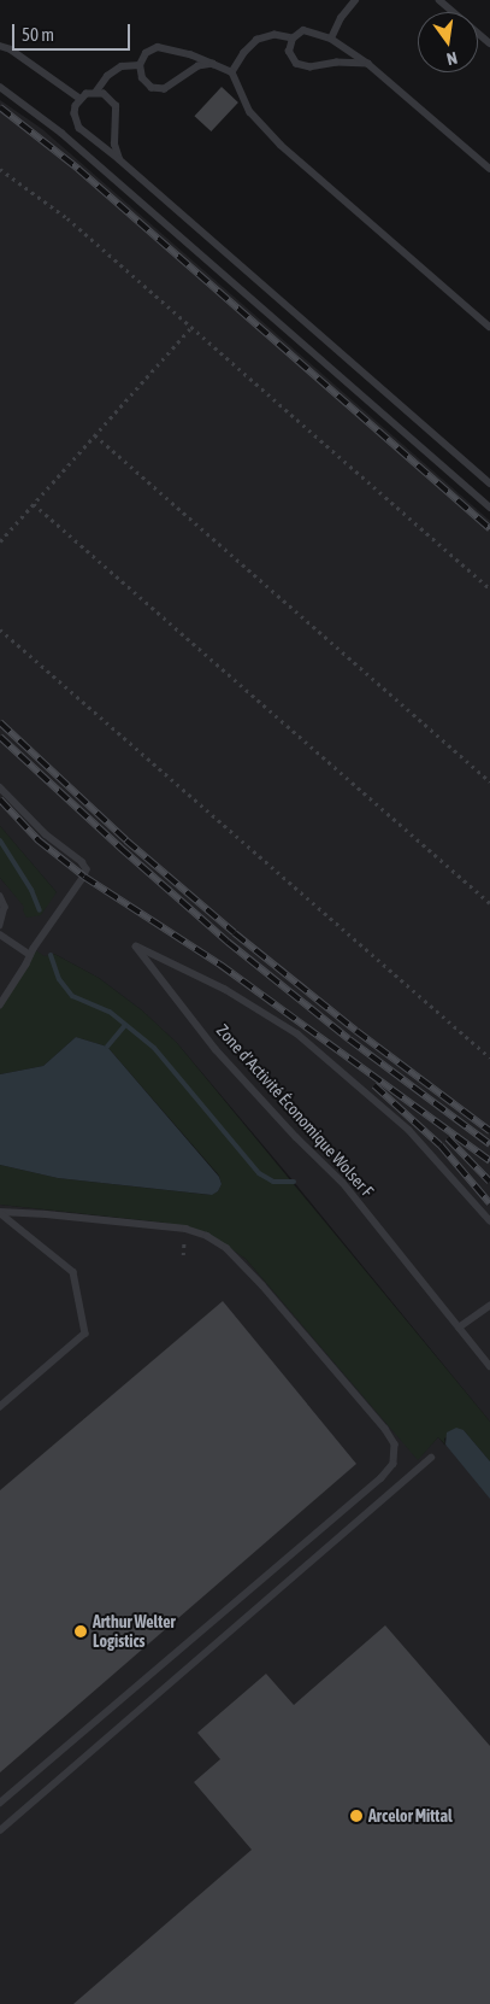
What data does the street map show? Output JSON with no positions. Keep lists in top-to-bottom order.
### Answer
{
  "streets": {
    "lane": ["Zone d'Activité Économique Wolser F"]
  },
  "places": ["Arthur Welter Logistics", "Arcelor Mittal"],
  "scale_bar": "50 m",
  "north": "bottom"
}
